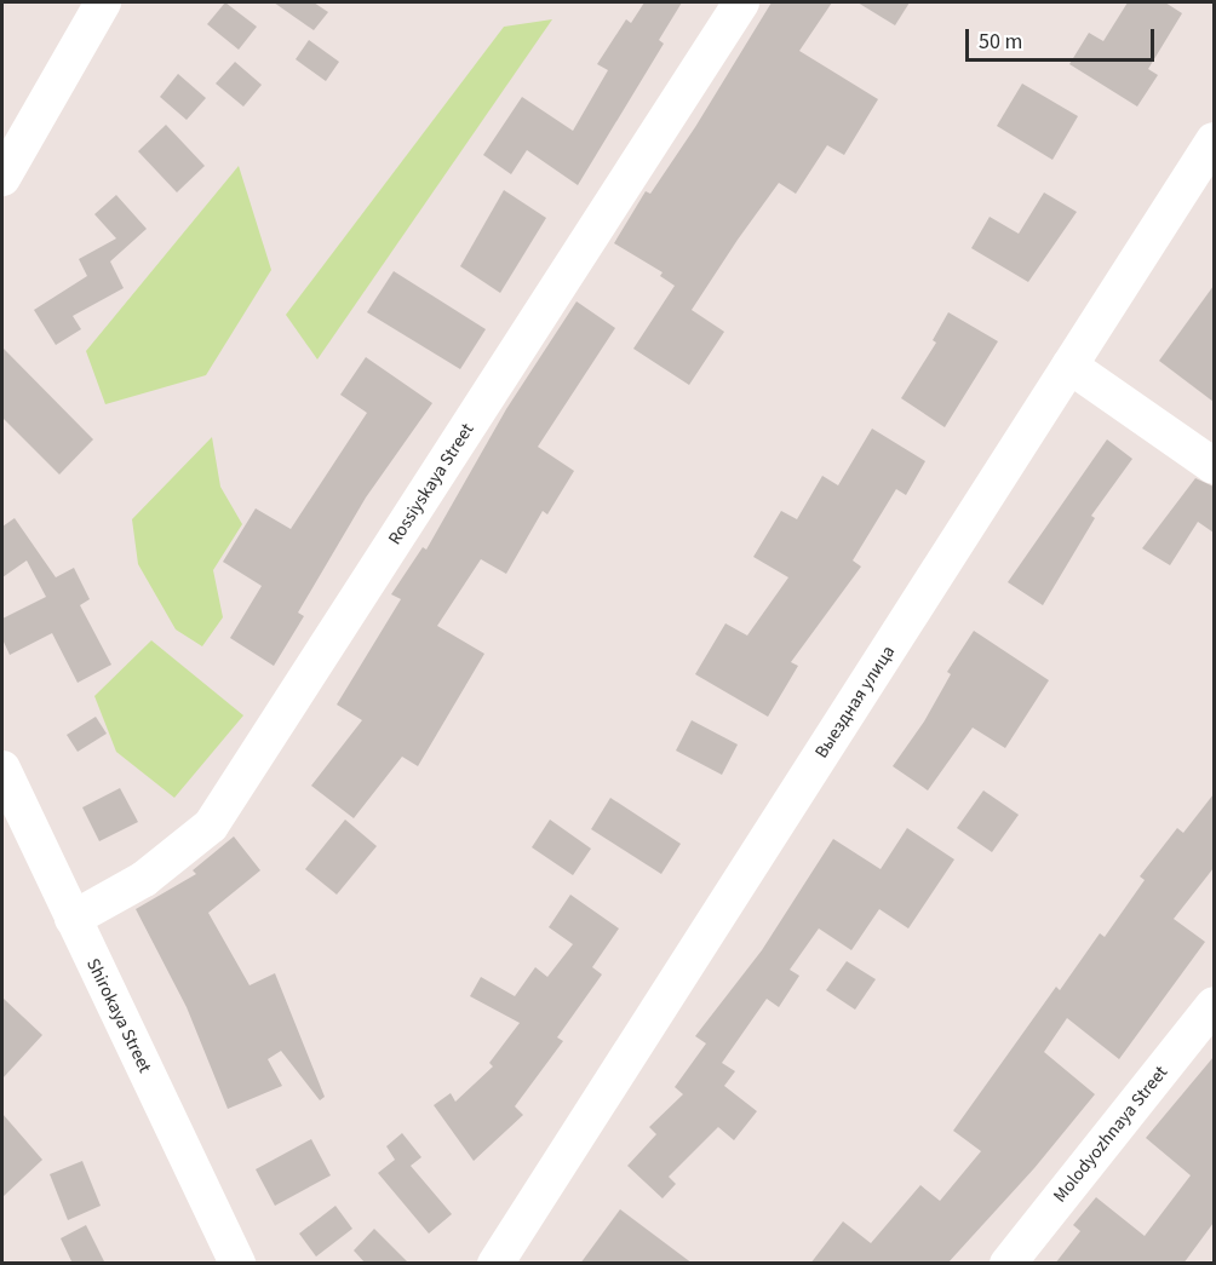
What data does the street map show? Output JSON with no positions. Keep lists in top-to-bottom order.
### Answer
{
  "streets": {
    "street": [
      "Rossiyskaya Street",
      "Выездная улица",
      "Shirokaya Street",
      "Molodyozhnaya Street"
    ]
  },
  "crossings": [
    ["Rossiyskaya Street", "Shirokaya Street"]
  ],
  "scale_bar": "50 m"
}
